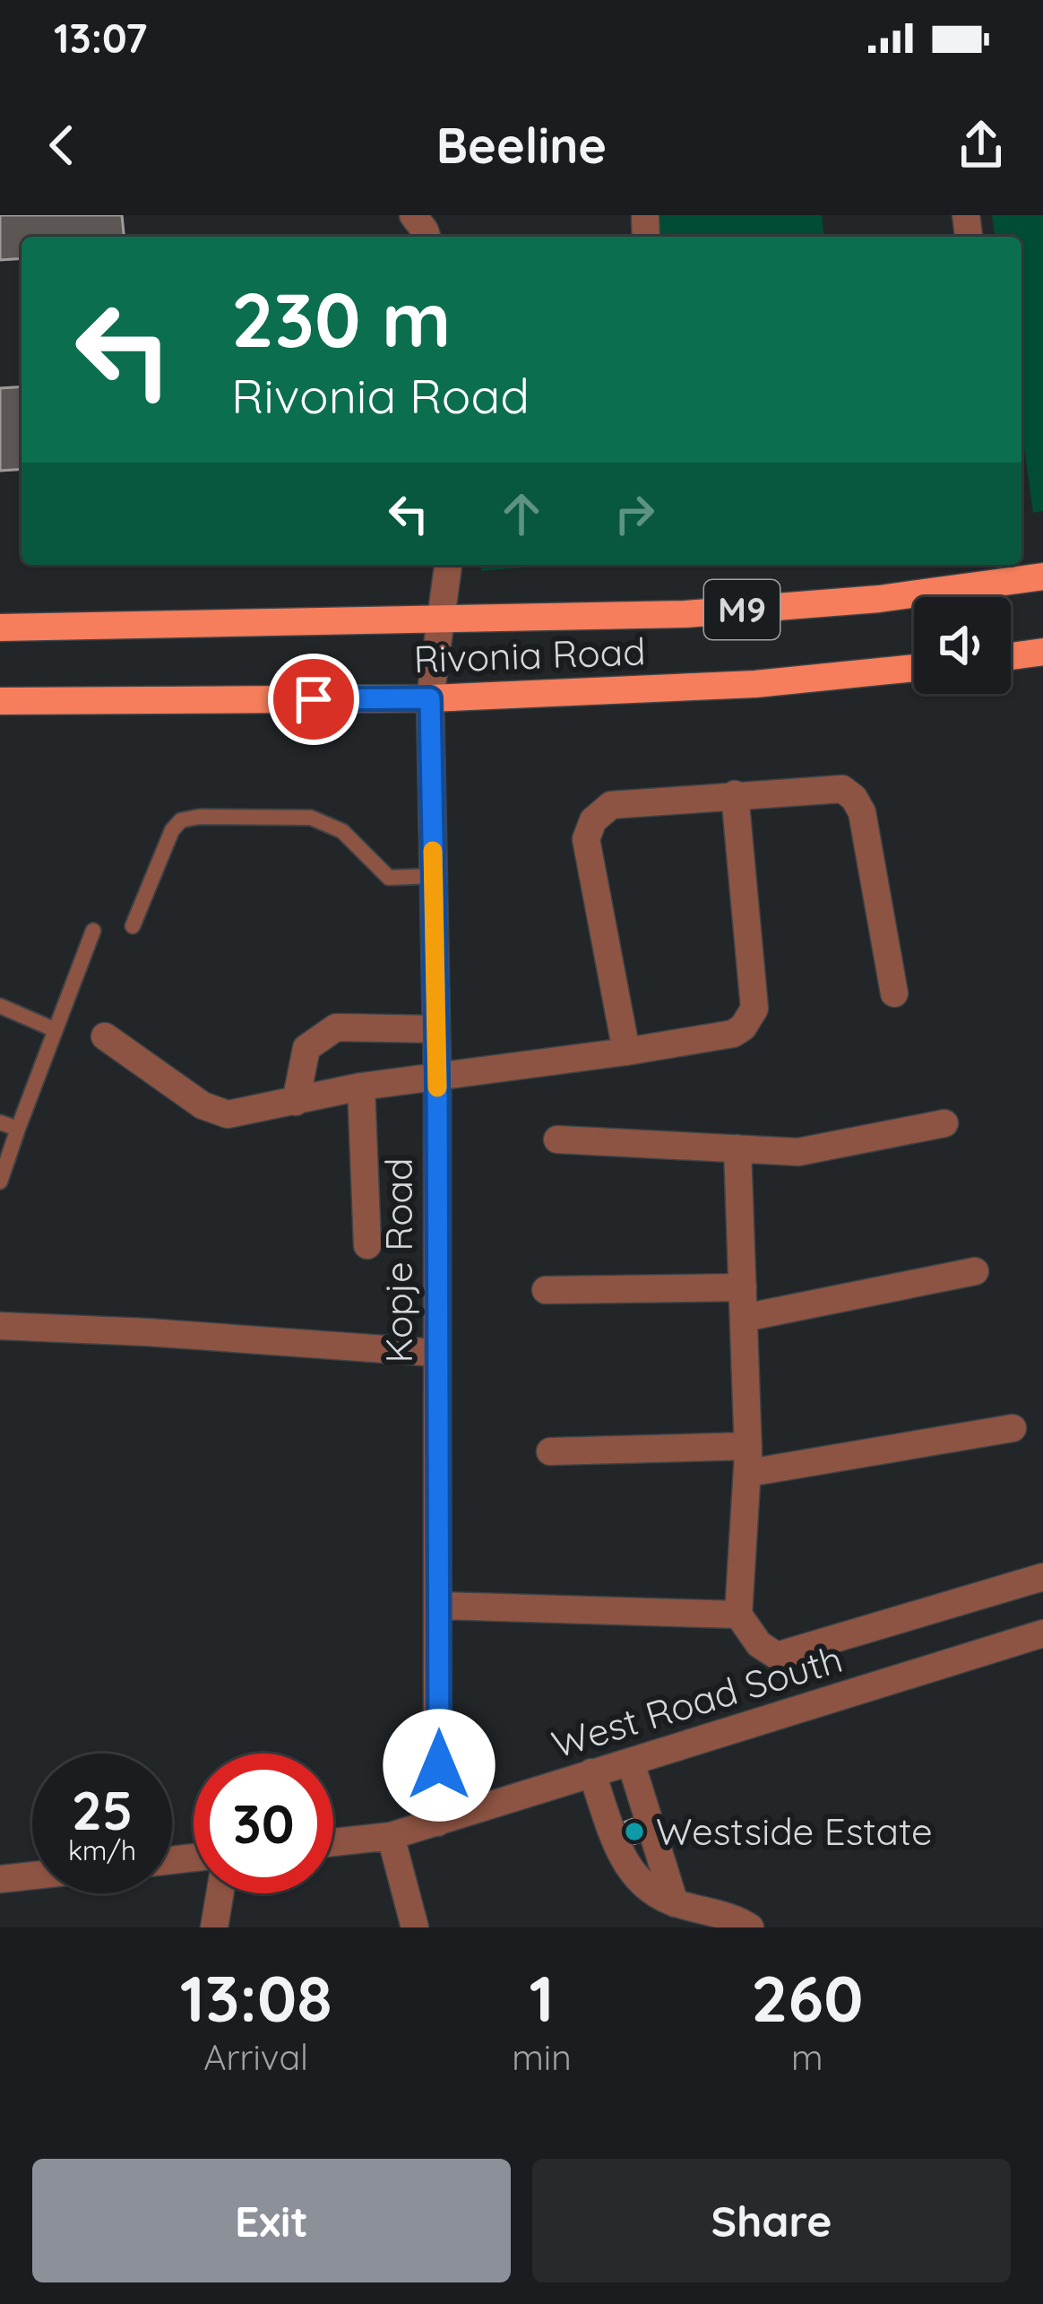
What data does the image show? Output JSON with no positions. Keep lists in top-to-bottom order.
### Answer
{
  "streets": {
    "main road": ["M9", "Rivonia Road"],
    "street": ["Kopje Road", "West Road South"]
  },
  "crossings": [
    ["Rivonia Road", "Kopje Road"],
    ["Kopje Road", "West Road South"]
  ],
  "places": ["Westside Estate"],
  "page": {
    "status": "13:07",
    "header": "Beeline",
    "turn": ["230 m", "Rivonia Road"],
    "speed": "25 km/h",
    "limit": "30",
    "eta": [
      "13:08",
      "Arrival",
      "1",
      "min",
      "260",
      "m"
    ],
    "buttons": ["Exit", "Share"]
  }
}
